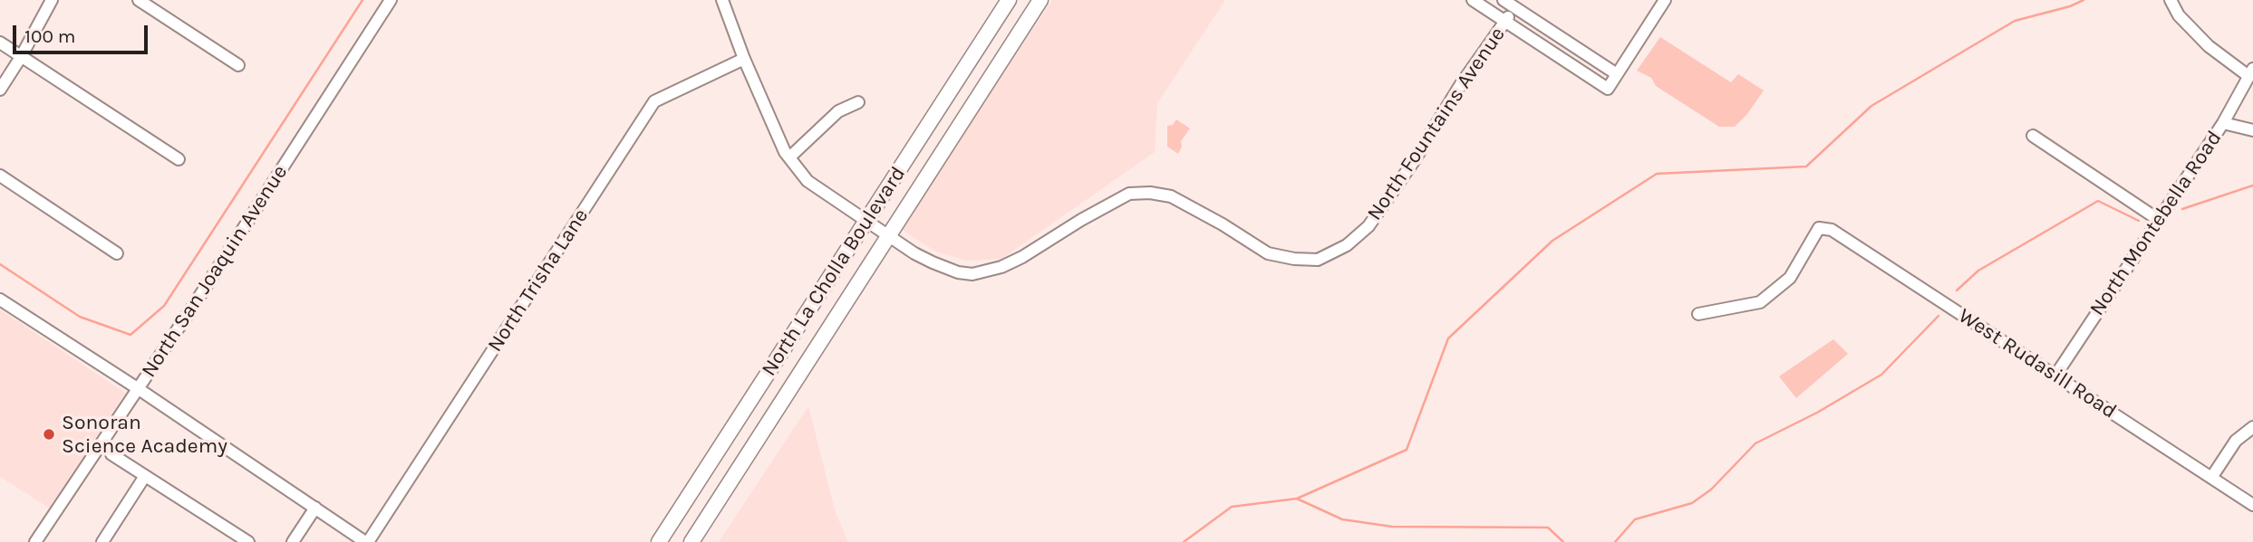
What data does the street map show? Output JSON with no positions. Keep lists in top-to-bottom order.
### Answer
{
  "streets": {
    "main road": ["North La Cholla Boulevard"],
    "street": [
      "North Fountains Avenue",
      "North Montebella Road",
      "North San Joaquin Avenue",
      "North Trisha Lane",
      "West Rudasill Road"
    ]
  },
  "crossings": [
    ["North Fountains Avenue", "North La Cholla Boulevard"],
    ["North Fountains Avenue", "North Trisha Lane"],
    ["North Montebella Road", "West Rudasill Road"]
  ],
  "places": ["Sonoran Science Academy"],
  "scale_bar": "100 m"
}
